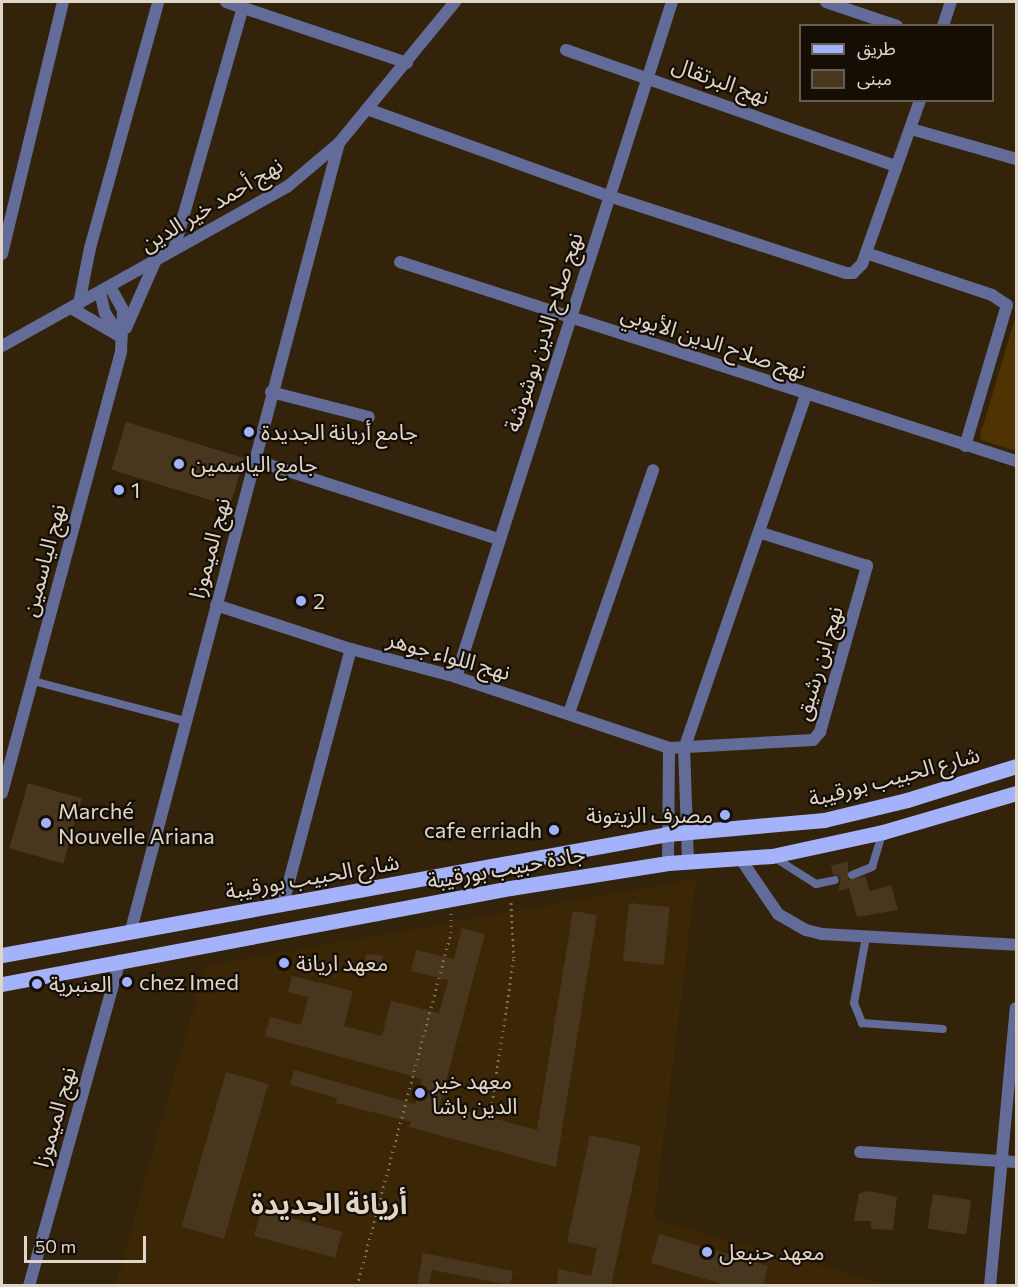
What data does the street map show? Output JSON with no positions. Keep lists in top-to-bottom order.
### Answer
{
  "streets": {
    "main road": ["شارع الحبيب بورقيبة", "جادة حبيب بورقيبة"],
    "street": [
      "نهج البرتقال",
      "نهج أحمد خير الدين",
      "نهج صلاح الدين بوشوشة",
      "نهج صلاح الدين الأيوبي",
      "نهج الميموزا",
      "نهج الياسمين",
      "نهج اللواء جوهر",
      "نهج ابن رشيق"
    ]
  },
  "crossings": [
    ["نهج البرتقال", "نهج صلاح الدين بوشوشة"],
    ["نهج أحمد خير الدين", "نهج الميموزا"],
    ["نهج صلاح الدين بوشوشة", "نهج صلاح الدين الأيوبي"],
    ["نهج صلاح الدين بوشوشة", "نهج اللواء جوهر"],
    ["نهج الميموزا", "نهج اللواء جوهر"],
    ["نهج الميموزا", "شارع الحبيب بورقيبة"],
    ["نهج الميموزا", "جادة حبيب بورقيبة"],
    ["نهج اللواء جوهر", "نهج ابن رشيق"]
  ],
  "districts": ["أريانة الجديدة"],
  "places": [
    "جامع أريانة الجديدة",
    "جامع الياسمين",
    "1",
    "2",
    "مصرف الزيتونة",
    "Marché Nouvelle Ariana",
    "cafe erriadh",
    "معهد اريانة",
    "chez Imed",
    "العنبرية",
    "معهد خير الدين باشا",
    "معهد حنبعل"
  ],
  "legend": ["طريق", "مبنى"],
  "scale_bar": "50 m"
}
